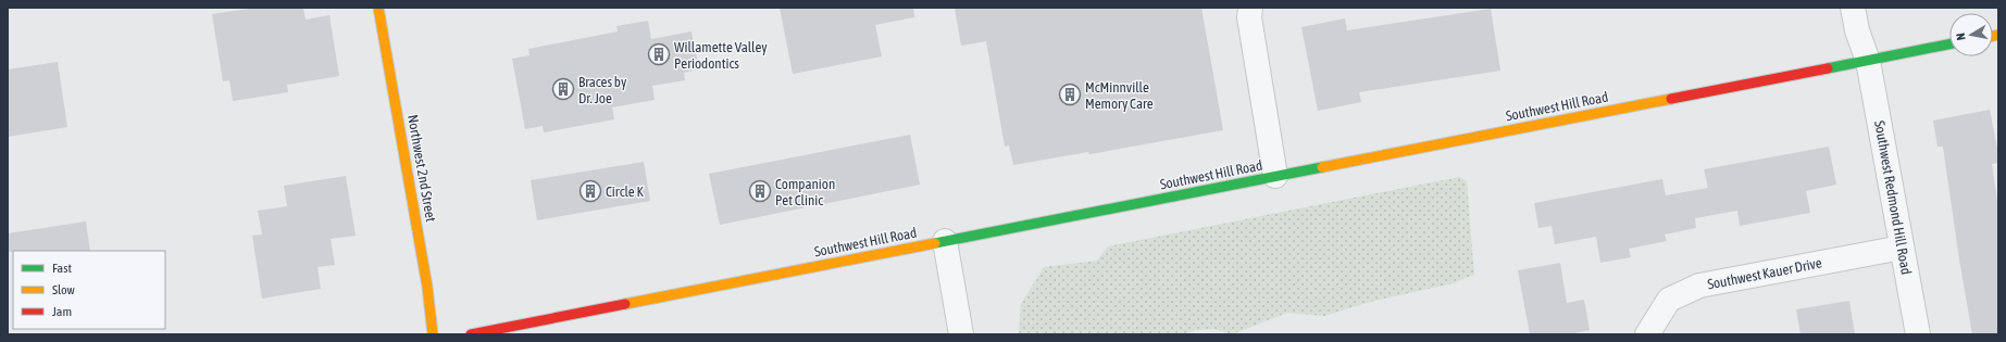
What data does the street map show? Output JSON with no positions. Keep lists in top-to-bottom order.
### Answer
{
  "streets": {
    "street": [
      "Southwest Hill Road",
      "Northwest 2nd Street",
      "Southwest Redmond Hill Road",
      "Southwest Kauer Drive"
    ]
  },
  "crossings": [
    ["Southwest Hill Road", "Southwest Redmond Hill Road"],
    ["Southwest Redmond Hill Road", "Southwest Kauer Drive"]
  ],
  "places": {
    "building": [
      "Willamette Valley Periodontics",
      "Braces by Dr. Joe",
      "McMinnville Memory Care",
      "Circle K",
      "Companion Pet Clinic"
    ]
  },
  "legend": ["Fast", "Slow", "Jam"],
  "north": "left"
}
